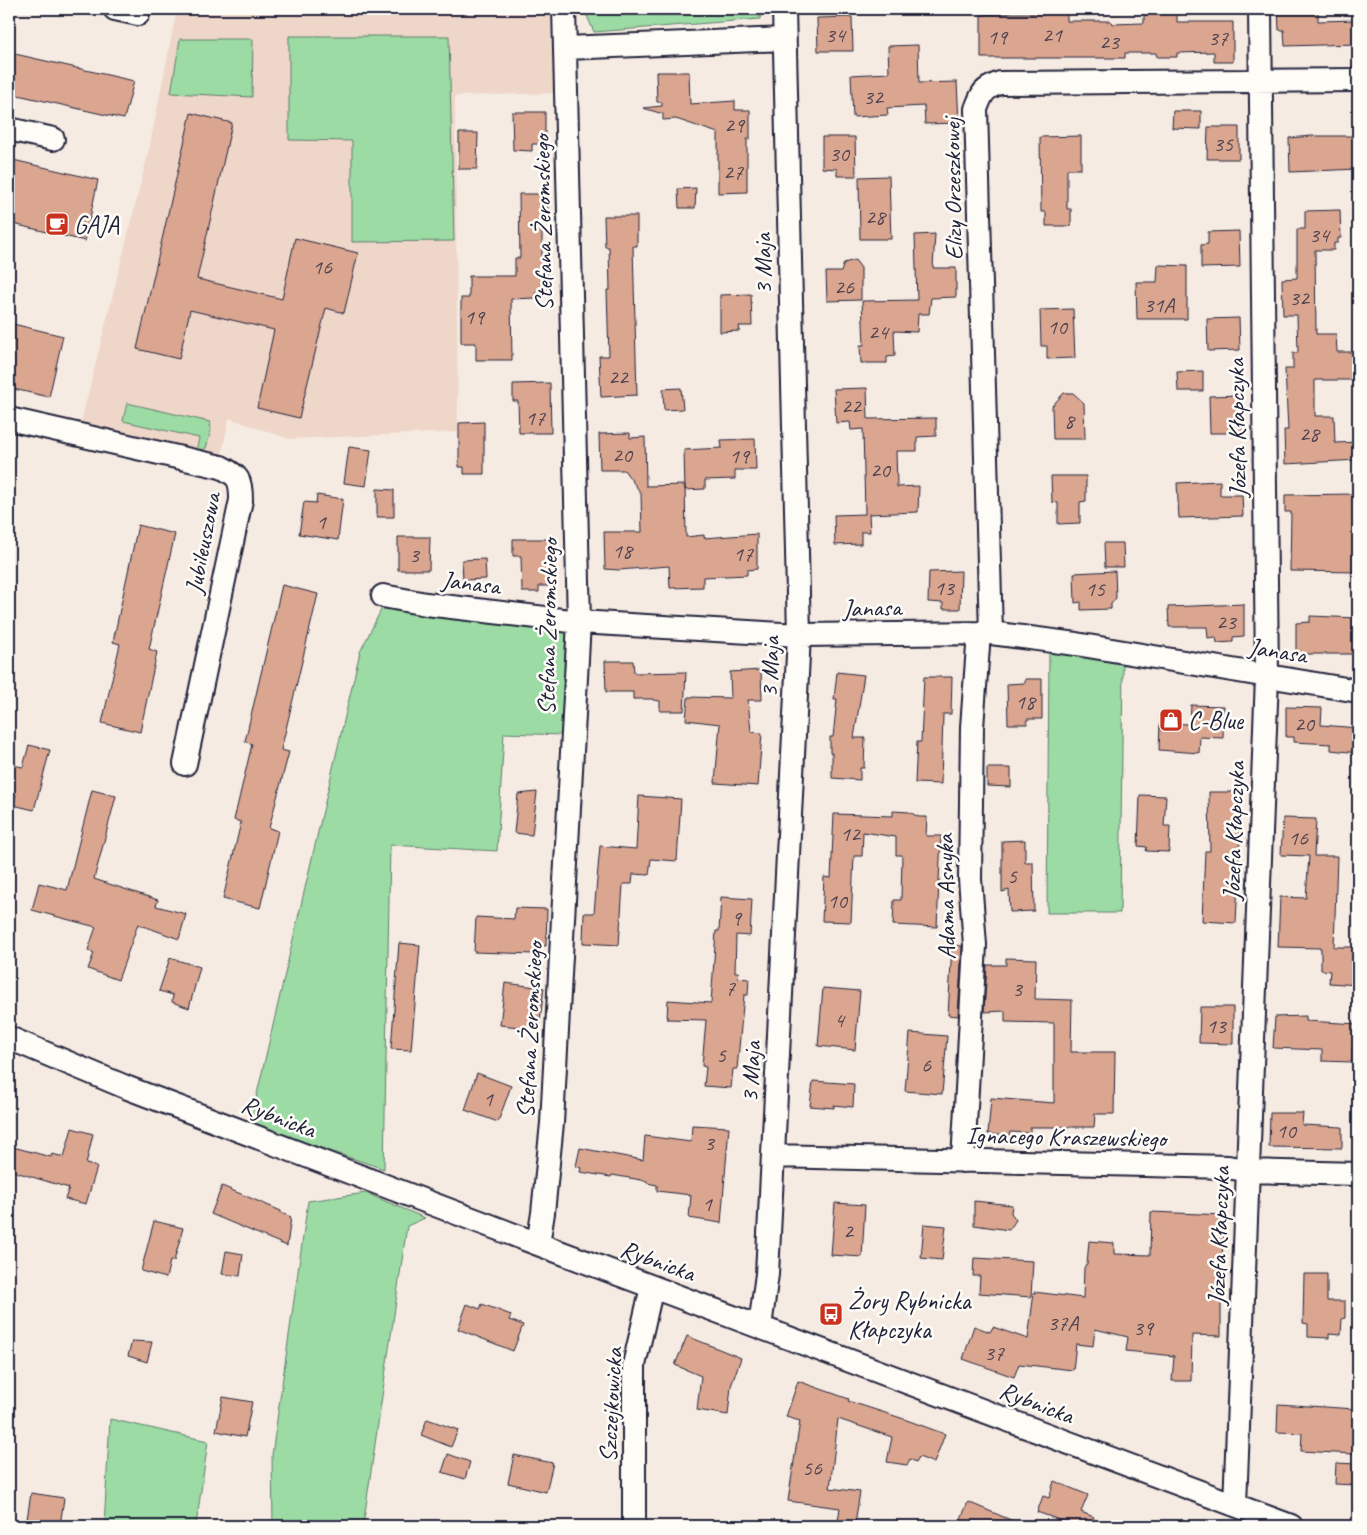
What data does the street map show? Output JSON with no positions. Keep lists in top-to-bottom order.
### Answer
{
  "streets": {
    "street": [
      "Elizy Orzeszkowej",
      "Stefana Żeromskiego",
      "3 Maja",
      "Józefa Kłapczyka",
      "Jubileuszowa",
      "Janasa",
      "Adama Asnyka",
      "Rybnicka",
      "Ignacego Kraszewskiego",
      "Szczejkowicka"
    ]
  },
  "crossings": [
    ["Elizy Orzeszkowej", "Józefa Kłapczyka"],
    ["Elizy Orzeszkowej", "Janasa"],
    ["Elizy Orzeszkowej", "Adama Asnyka"],
    ["Stefana Żeromskiego", "Janasa"],
    ["Stefana Żeromskiego", "Rybnicka"],
    ["3 Maja", "Janasa"],
    ["3 Maja", "Rybnicka"],
    ["3 Maja", "Ignacego Kraszewskiego"],
    ["Józefa Kłapczyka", "Janasa"],
    ["Józefa Kłapczyka", "Rybnicka"],
    ["Józefa Kłapczyka", "Ignacego Kraszewskiego"],
    ["Janasa", "Adama Asnyka"],
    ["Adama Asnyka", "Ignacego Kraszewskiego"],
    ["Rybnicka", "Szczejkowicka"]
  ],
  "places": {
    "cafe": ["GAJA"],
    "shop": ["C-Blue"],
    "bus stop": ["Żory Rybnicka Kłapczyka"]
  },
  "house_numbers": [
    "34",
    "21",
    "19",
    "37",
    "23",
    "32",
    "29",
    "35",
    "30",
    "27",
    "28",
    "34",
    "16",
    "26",
    "32",
    "31A",
    "19",
    "10",
    "24",
    "22",
    "22",
    "17",
    "8",
    "28",
    "20",
    "19",
    "20",
    "1",
    "18",
    "17",
    "3",
    "13",
    "15",
    "23",
    "18",
    "20",
    "12",
    "16",
    "5",
    "10",
    "9",
    "7",
    "3",
    "4",
    "13",
    "5",
    "6",
    "1",
    "10",
    "3",
    "1",
    "2",
    "37A",
    "39",
    "37",
    "56"
  ]
}
